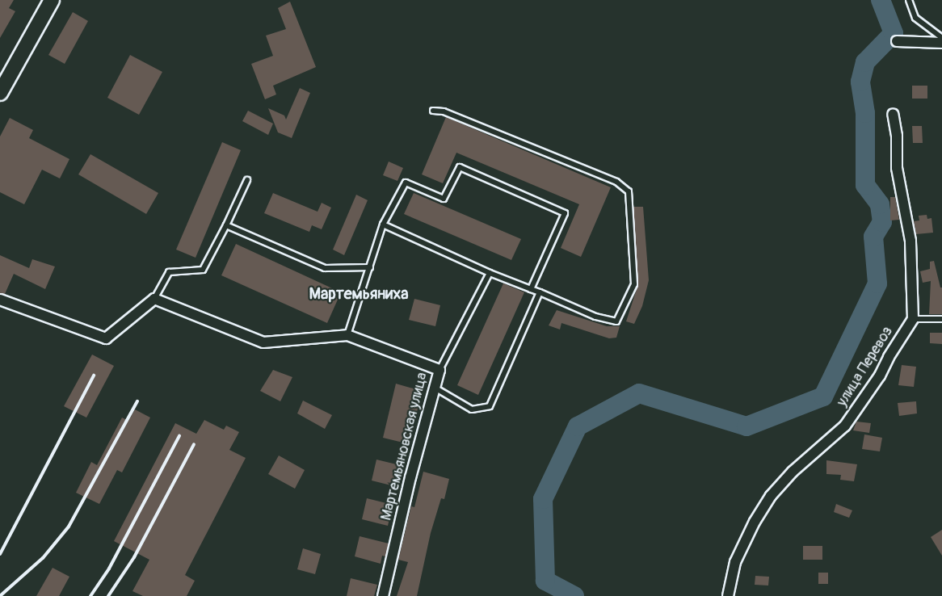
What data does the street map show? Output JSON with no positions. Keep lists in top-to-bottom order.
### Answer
{
  "streets": {
    "street": ["улица Перевоз", "Мартемьяновская улица"]
  },
  "districts": ["Мартемьяниха"]
}
